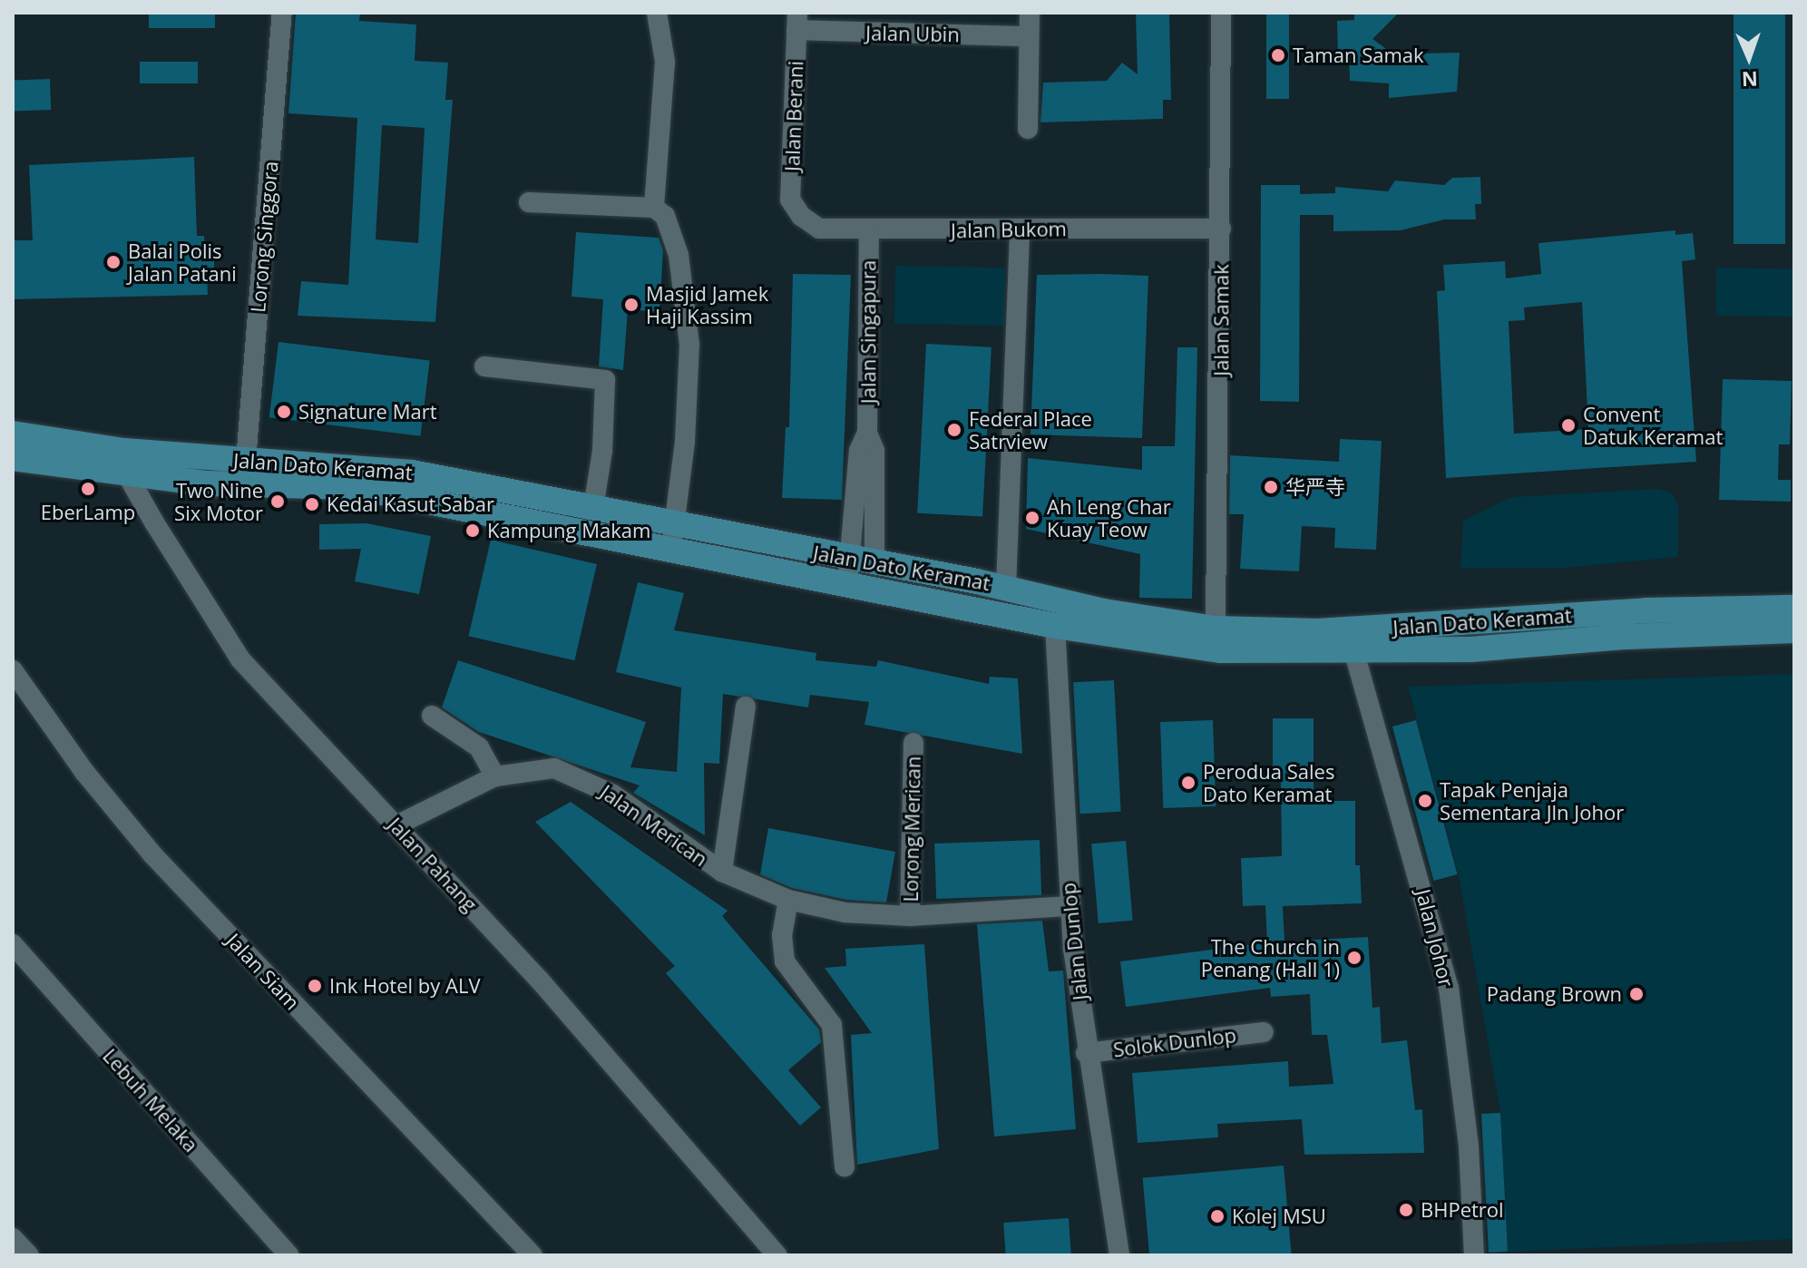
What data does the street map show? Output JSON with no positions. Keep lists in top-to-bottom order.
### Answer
{
  "streets": {
    "main road": ["Jalan Dato Keramat"],
    "street": [
      "Jalan Ubin",
      "Jalan Berani",
      "Jalan Bukom",
      "Lorong Singgora",
      "Jalan Samak",
      "Jalan Singapura",
      "Jalan Merican",
      "Lorong Merican",
      "Jalan Pahang",
      "Jalan Johor",
      "Jalan Dunlop",
      "Jalan Siam",
      "Solok Dunlop",
      "Lebuh Melaka"
    ]
  },
  "crossings": [
    ["Jalan Ubin", "Jalan Berani"],
    ["Jalan Berani", "Jalan Bukom"],
    ["Jalan Bukom", "Jalan Samak"],
    ["Jalan Bukom", "Jalan Singapura"],
    ["Lorong Singgora", "Jalan Dato Keramat"],
    ["Jalan Samak", "Jalan Dato Keramat"],
    ["Jalan Singapura", "Jalan Dato Keramat"],
    ["Jalan Dato Keramat", "Jalan Pahang"],
    ["Jalan Dato Keramat", "Jalan Johor"],
    ["Jalan Dato Keramat", "Jalan Dunlop"],
    ["Jalan Merican", "Lorong Merican"],
    ["Jalan Merican", "Jalan Pahang"],
    ["Jalan Merican", "Jalan Dunlop"],
    ["Jalan Dunlop", "Solok Dunlop"]
  ],
  "places": [
    "Taman Samak",
    "Balai Polis Jalan Patani",
    "Masjid Jamek Haji Kassim",
    "Signature Mart",
    "Convent Datuk Keramat",
    "Federal Place Satrview",
    "华严寺",
    "EberLamp",
    "Two Nine Six Motor",
    "Kedai Kasut Sabar",
    "Ah Leng Char Kuay Teow",
    "Kampung Makam",
    "Perodua Sales Dato Keramat",
    "Tapak Penjaja Sementara Jln Johor",
    "The Church in Penang (Hall 1)",
    "Ink Hotel by ALV",
    "Padang Brown",
    "BHPetrol",
    "Kolej MSU"
  ],
  "north": "bottom"
}
